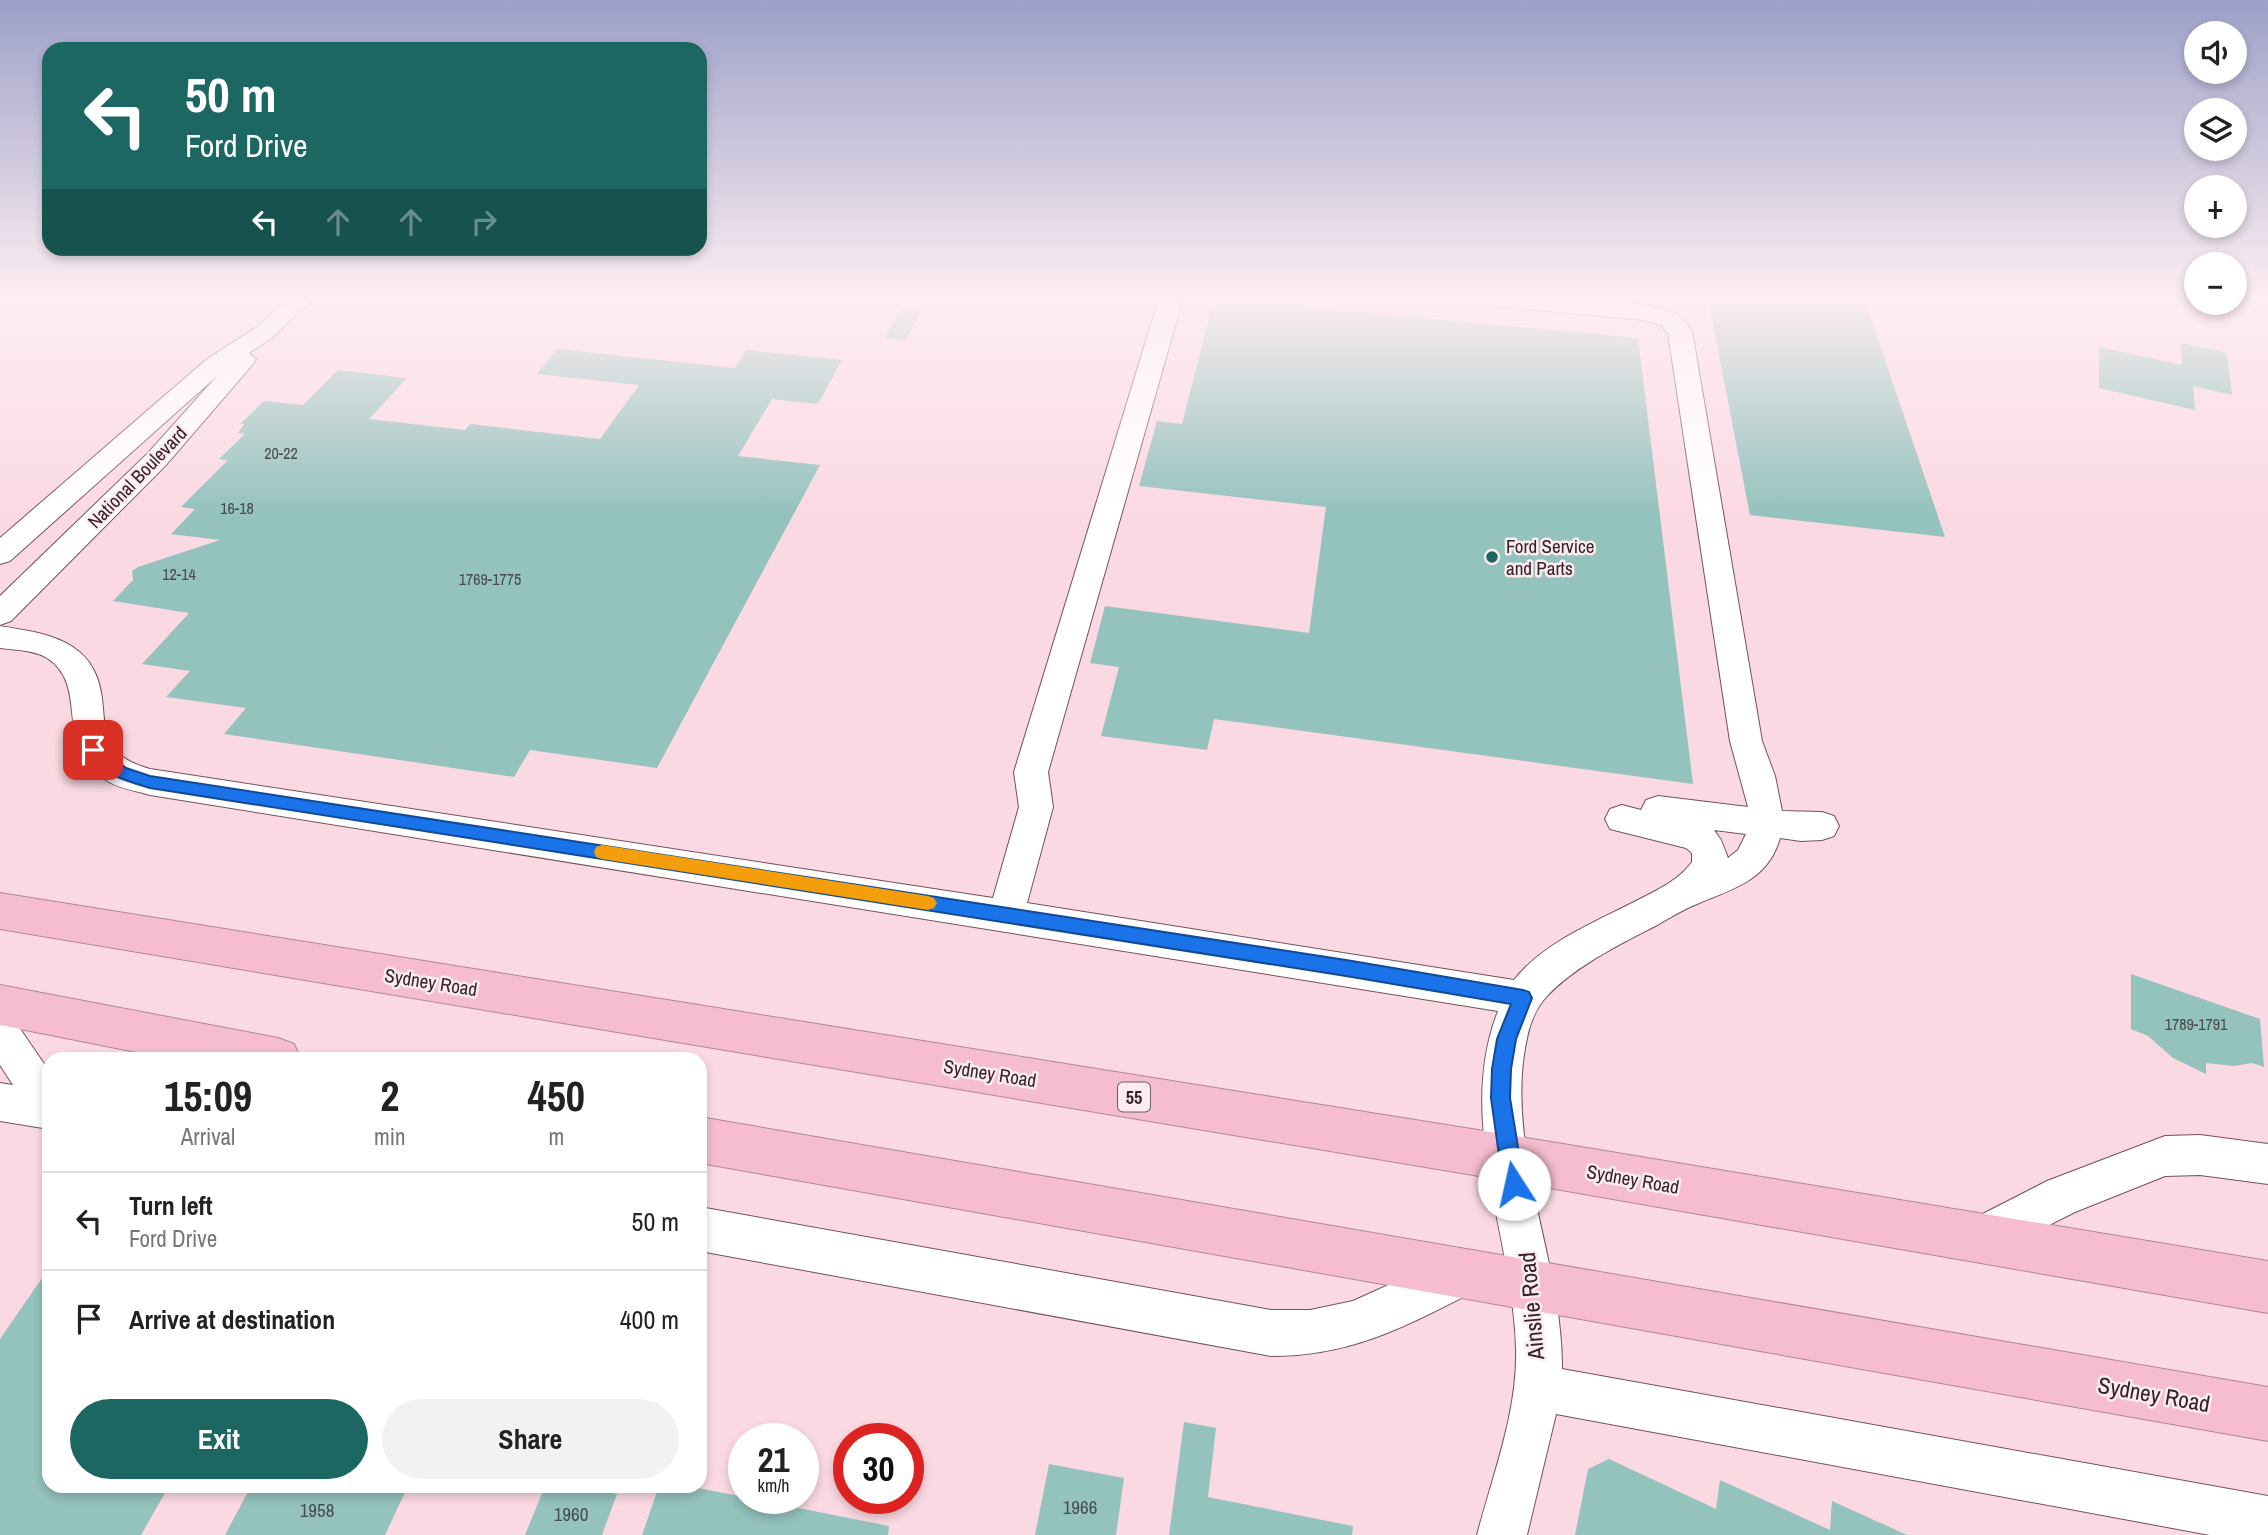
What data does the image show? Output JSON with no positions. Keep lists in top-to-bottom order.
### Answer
{
  "streets": {
    "highway": ["Sydney Road", "55"],
    "street": ["National Boulevard", "Ainslie Road"]
  },
  "crossings": [
    ["Sydney Road", "Ainslie Road"]
  ],
  "places": ["Ford Service and Parts"],
  "house_numbers": [
    "20-22",
    "16-18",
    "12-14",
    "1769-1775",
    "1789-1791",
    "1966",
    "1958",
    "1960"
  ],
  "page": {
    "map_buttons": ["+", "−"],
    "turn": ["50 m", "Ford Drive"],
    "eta": [
      "15:09",
      "Arrival",
      "2",
      "min",
      "450",
      "m"
    ],
    "list": [
      {
        "name": "Turn left",
        "note": "Ford Drive",
        "value": "50 m"
      },
      {
        "name": "Arrive at destination",
        "value": "400 m"
      }
    ],
    "buttons": ["Exit", "Share"],
    "speed": "21 km/h",
    "limit": "30"
  }
}
